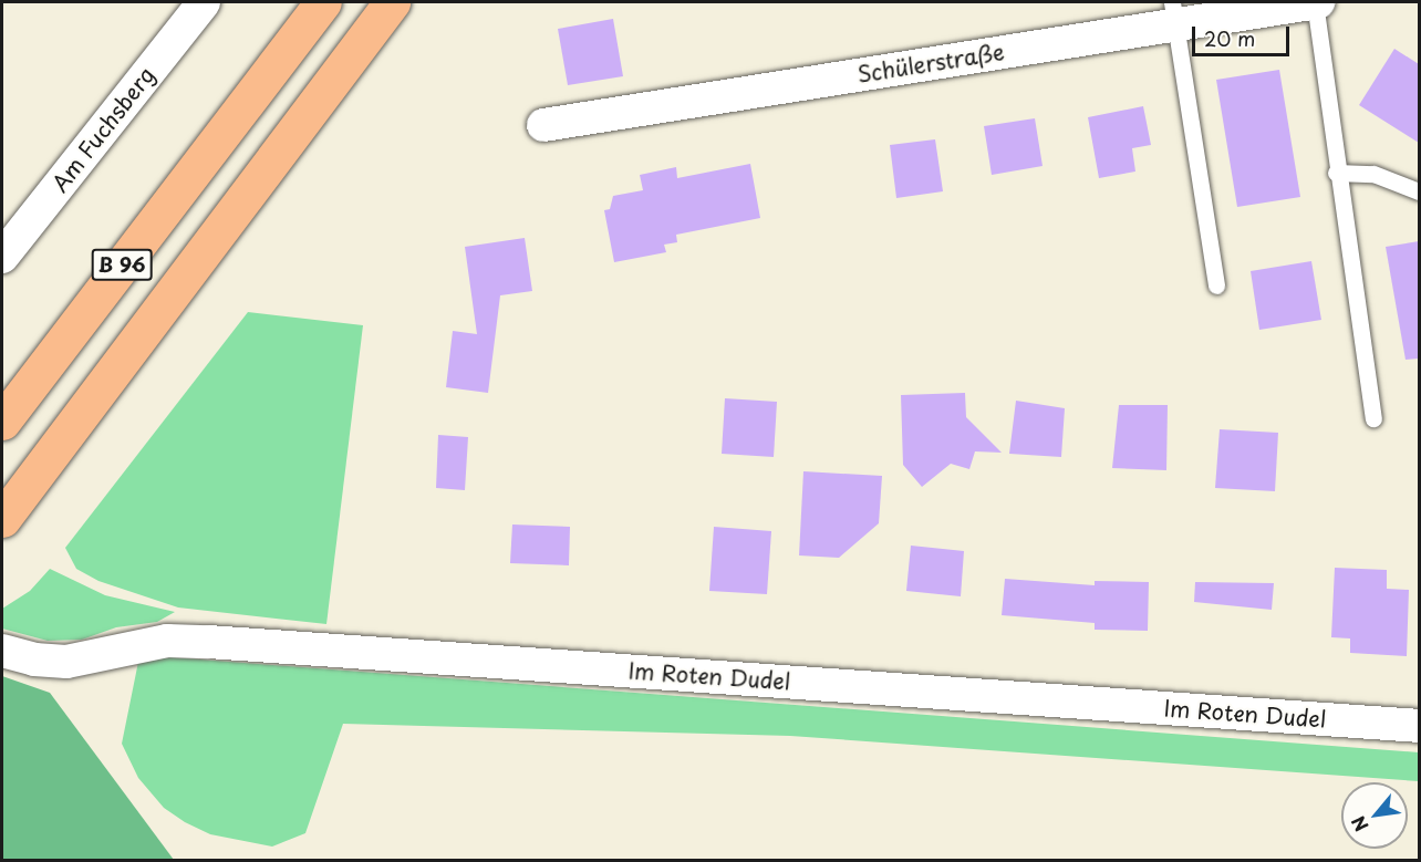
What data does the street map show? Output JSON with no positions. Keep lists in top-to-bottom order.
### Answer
{
  "streets": {
    "highway": ["B 96"],
    "street": ["Schülerstraße", "Am Fuchsberg", "Im Roten Dudel"]
  },
  "scale_bar": "20 m",
  "north": "bottom left"
}
